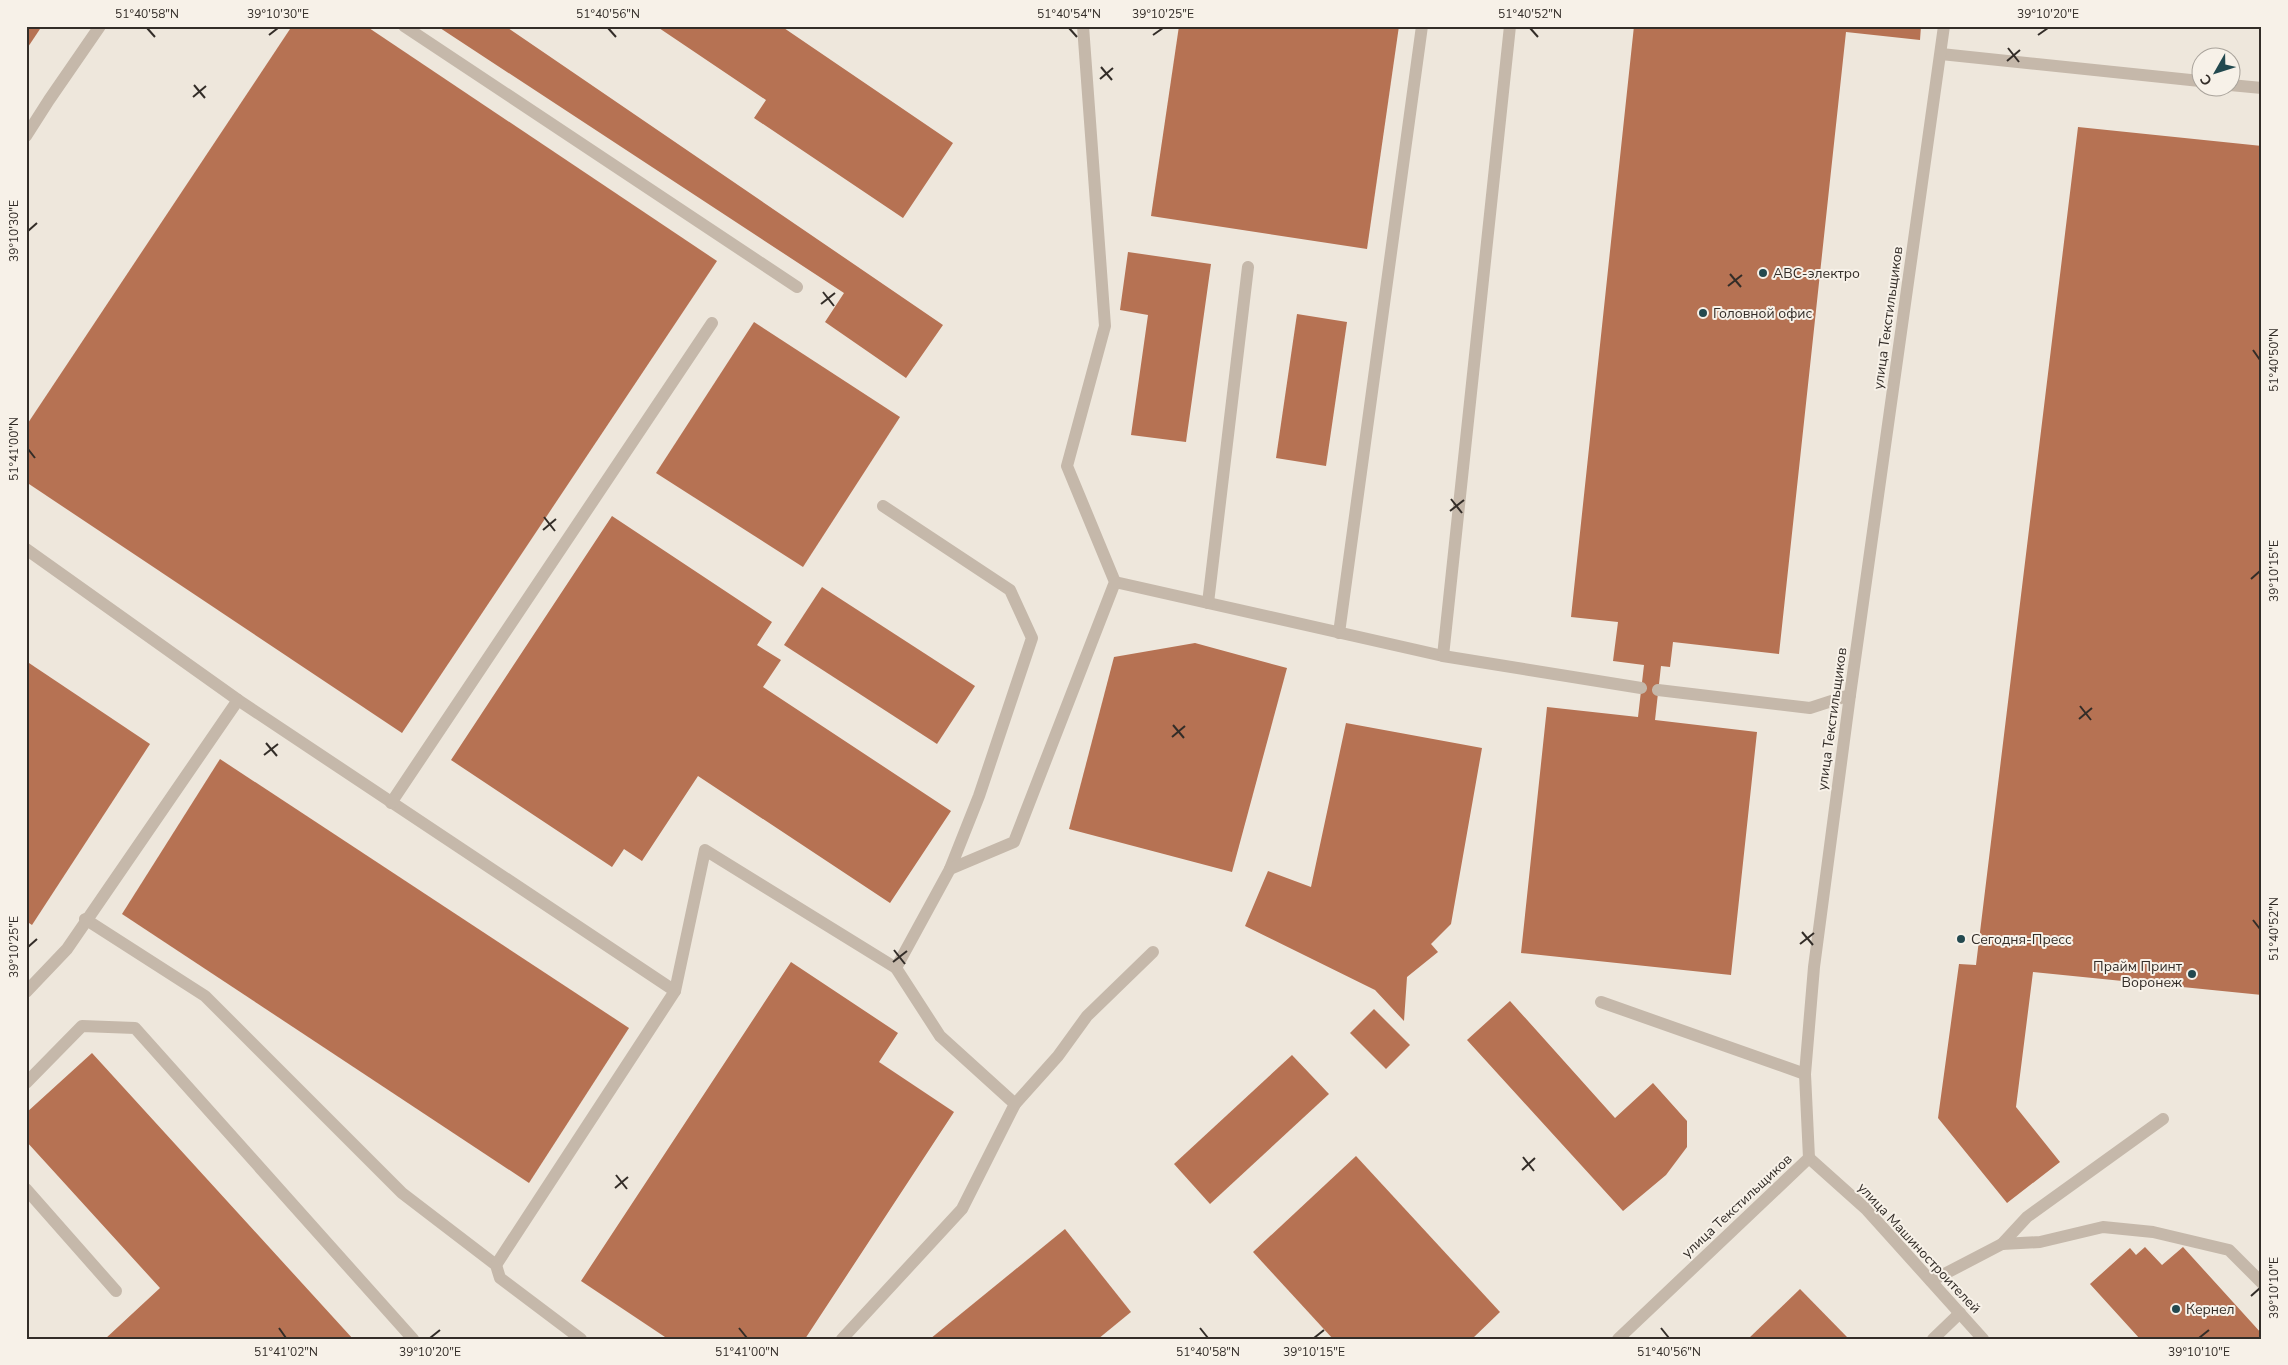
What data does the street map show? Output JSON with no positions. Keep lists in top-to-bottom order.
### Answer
{
  "streets": {
    "street": ["улица Текстильщиков", "улица Машиностроителей"]
  },
  "crossings": [
    ["улица Текстильщиков", "улица Машиностроителей"]
  ],
  "places": [
    "АВС-электро",
    "Головной офис",
    "Сегодня-Пресс",
    "Прайм Принт Воронеж",
    "Кернел"
  ],
  "north": "bottom left",
  "coordinates": [
    "51°40'58\"N",
    "39°10'30\"E",
    "51°40'56\"N",
    "51°40'54\"N",
    "39°10'25\"E",
    "51°40'52\"N",
    "39°10'20\"E",
    "51°40'50\"N",
    "51°41'00\"N",
    "39°10'15\"E",
    "39°10'10\"E",
    "51°41'02\"N"
  ]
}
